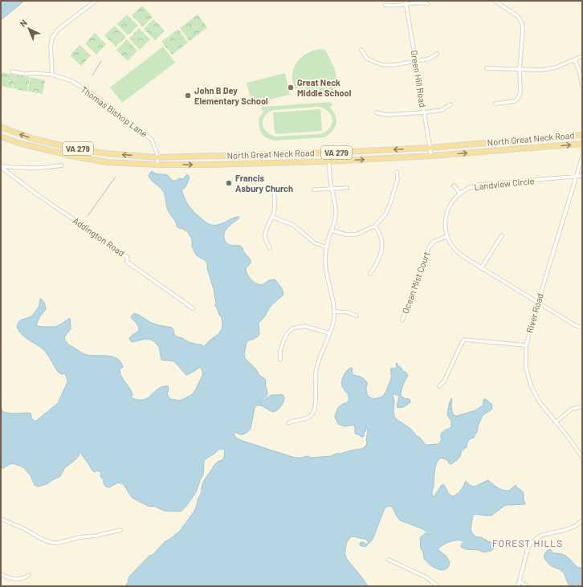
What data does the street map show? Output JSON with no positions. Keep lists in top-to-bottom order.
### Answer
{
  "streets": {
    "main road": ["North Great Neck Road", "VA 279"],
    "street": [
      "Green Hill Road",
      "Thomas Bishop Lane",
      "Landview Circle",
      "Addington Road",
      "Ocean Mist Court",
      "River Road"
    ]
  },
  "crossings": [
    ["Green Hill Road", "North Great Neck Road"],
    ["Thomas Bishop Lane", "North Great Neck Road"],
    ["Landview Circle", "Ocean Mist Court"],
    ["Landview Circle", "River Road"]
  ],
  "districts": ["FOREST HILLS"],
  "places": ["Great Neck Middle School", "John B Dey Elementary School", "Francis Asbury Church"],
  "north": "top left"
}
